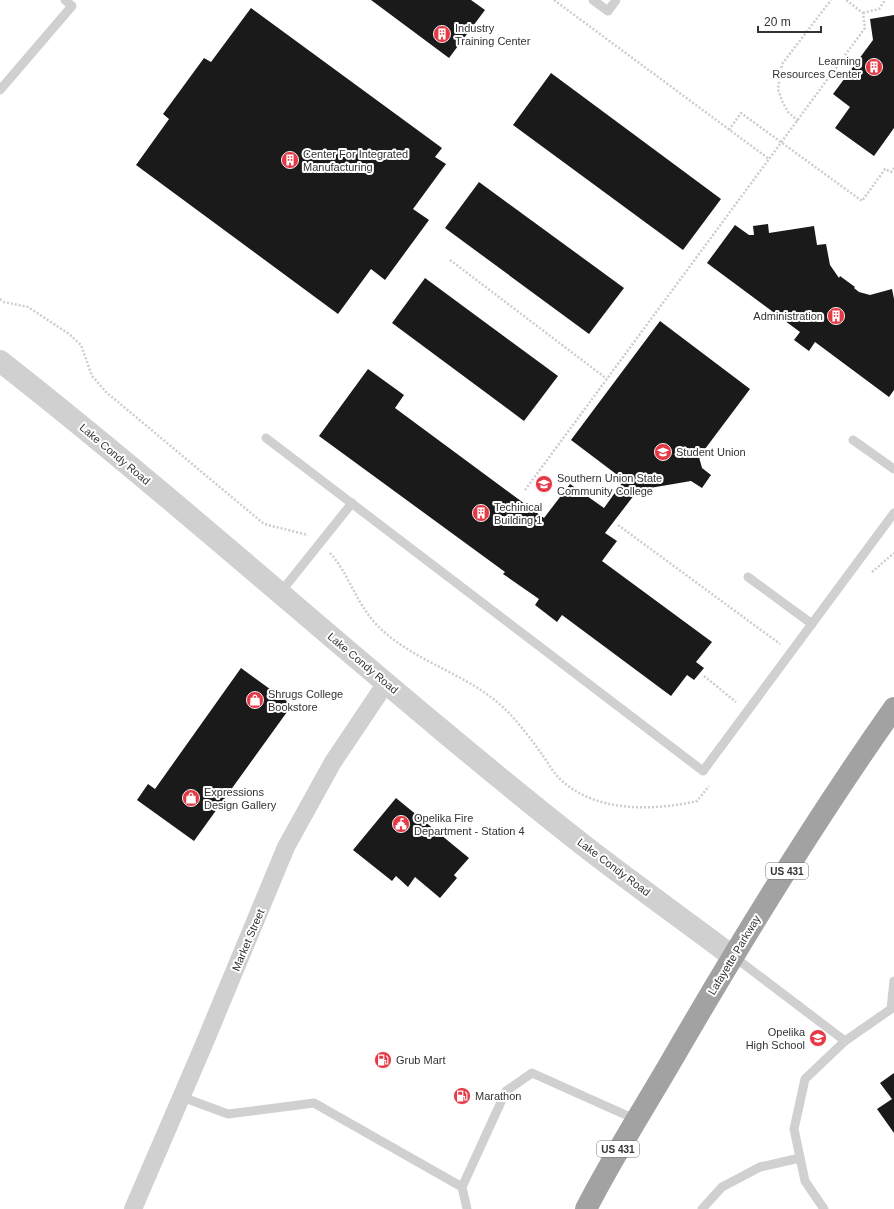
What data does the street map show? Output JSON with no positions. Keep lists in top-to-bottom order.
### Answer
{
  "streets": {
    "highway": ["US 431", "Lafayette Parkway"],
    "street": ["Lake Condy Road", "Market Street"]
  },
  "crossings": [
    ["Lake Condy Road", "Market Street"],
    ["Lake Condy Road", "Lafayette Parkway"]
  ],
  "places": {
    "building": [
      "Industry Training Center",
      "Learning Resources Center",
      "Center For Integrated Manufacturing",
      "Administration",
      "Techinical Building 1"
    ],
    "school or university": ["Student Union", "Southern Union State Community College", "Opelika High School"],
    "shop": ["Shrugs College Bookstore", "Expressions Design Gallery"],
    "public building": ["Opelika Fire Department - Station 4"],
    "fuel station": ["Grub Mart", "Marathon"]
  },
  "scale_bar": "20 m"
}
